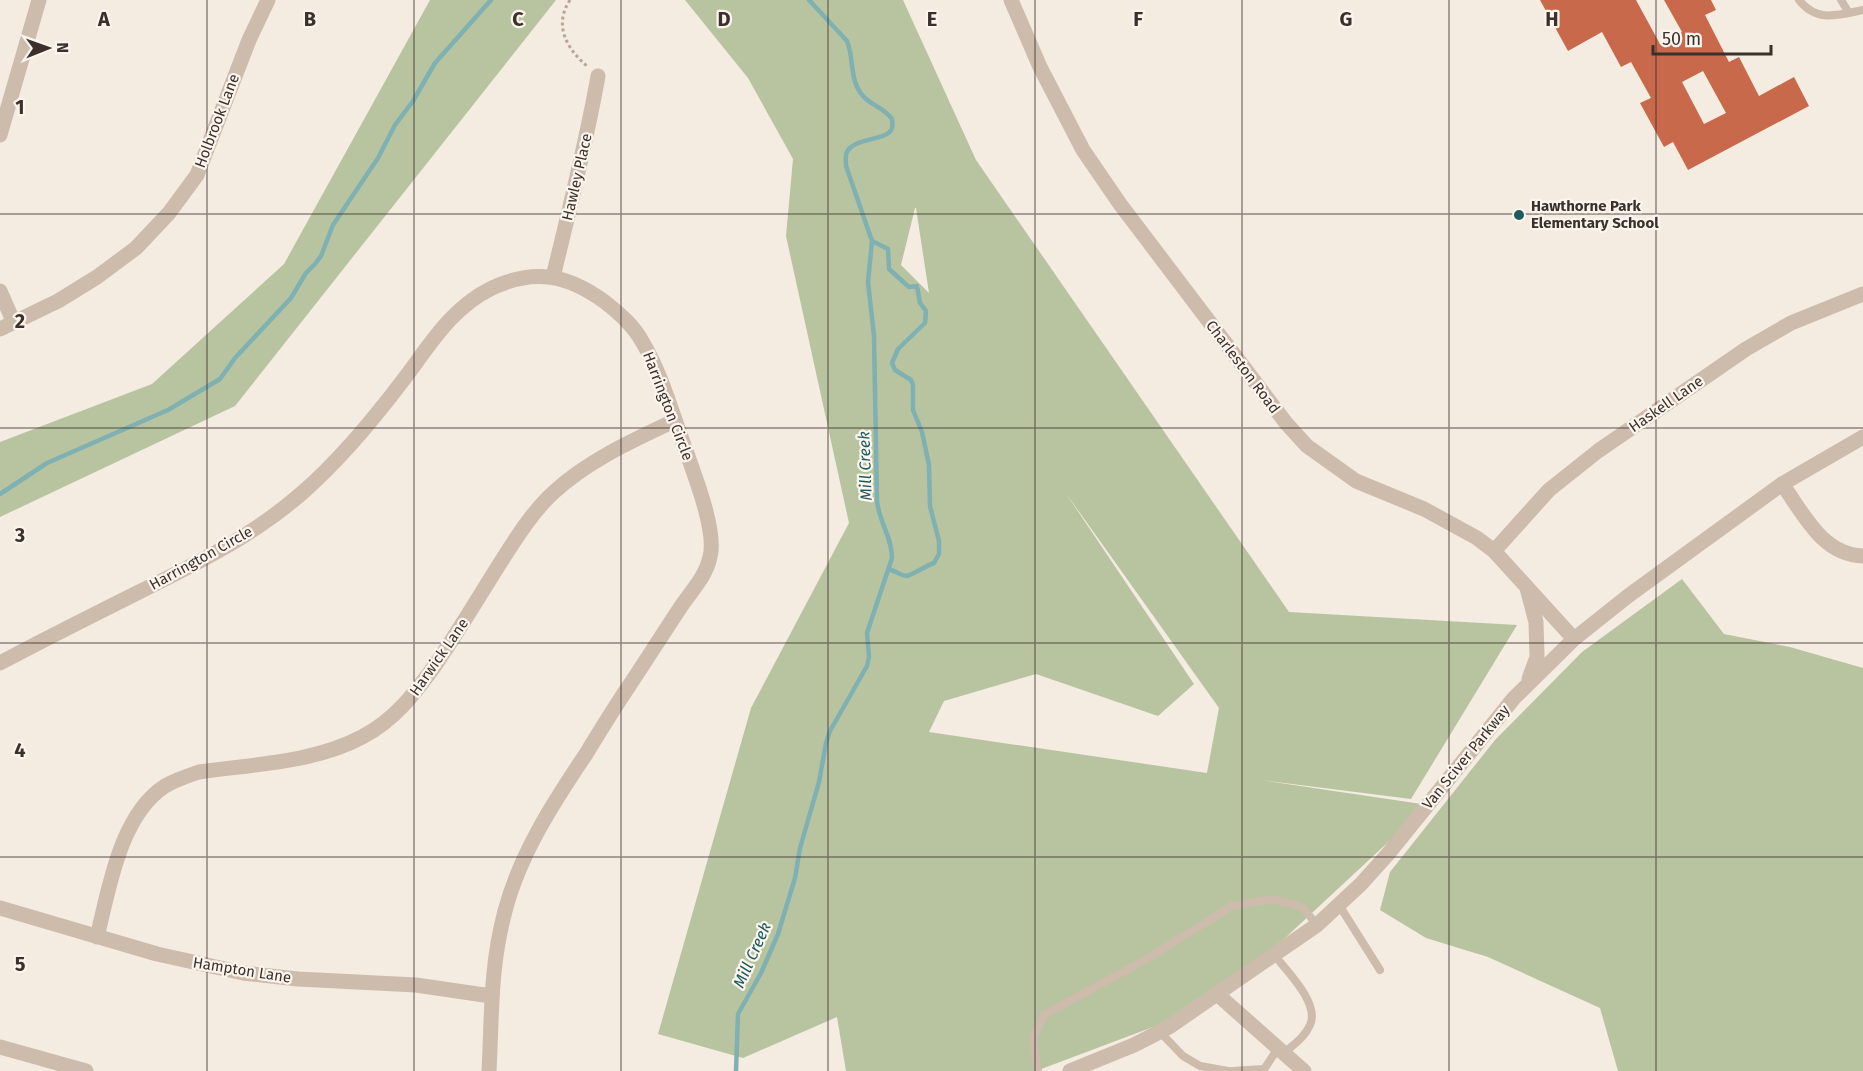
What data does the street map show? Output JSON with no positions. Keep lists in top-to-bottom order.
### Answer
{
  "streets": {
    "street": [
      "Holbrook Lane",
      "Hawley Place",
      "Charleston Road",
      "Haskell Lane",
      "Harrington Circle",
      "Harwick Lane",
      "Van Sciver Parkway",
      "Hampton Lane"
    ]
  },
  "crossings": [
    ["Hawley Place", "Harrington Circle"],
    ["Charleston Road", "Haskell Lane"],
    ["Charleston Road", "Van Sciver Parkway"],
    ["Harrington Circle", "Harwick Lane"],
    ["Harrington Circle", "Hampton Lane"],
    ["Harwick Lane", "Hampton Lane"]
  ],
  "water": ["Mill Creek"],
  "places": ["Hawthorne Park Elementary School"],
  "scale_bar": "50 m",
  "north": "right",
  "grid": {
    "columns": [
      "A",
      "B",
      "C",
      "D",
      "E",
      "F",
      "G",
      "H"
    ],
    "rows": [
      "1",
      "2",
      "3",
      "4",
      "5"
    ]
  }
}
